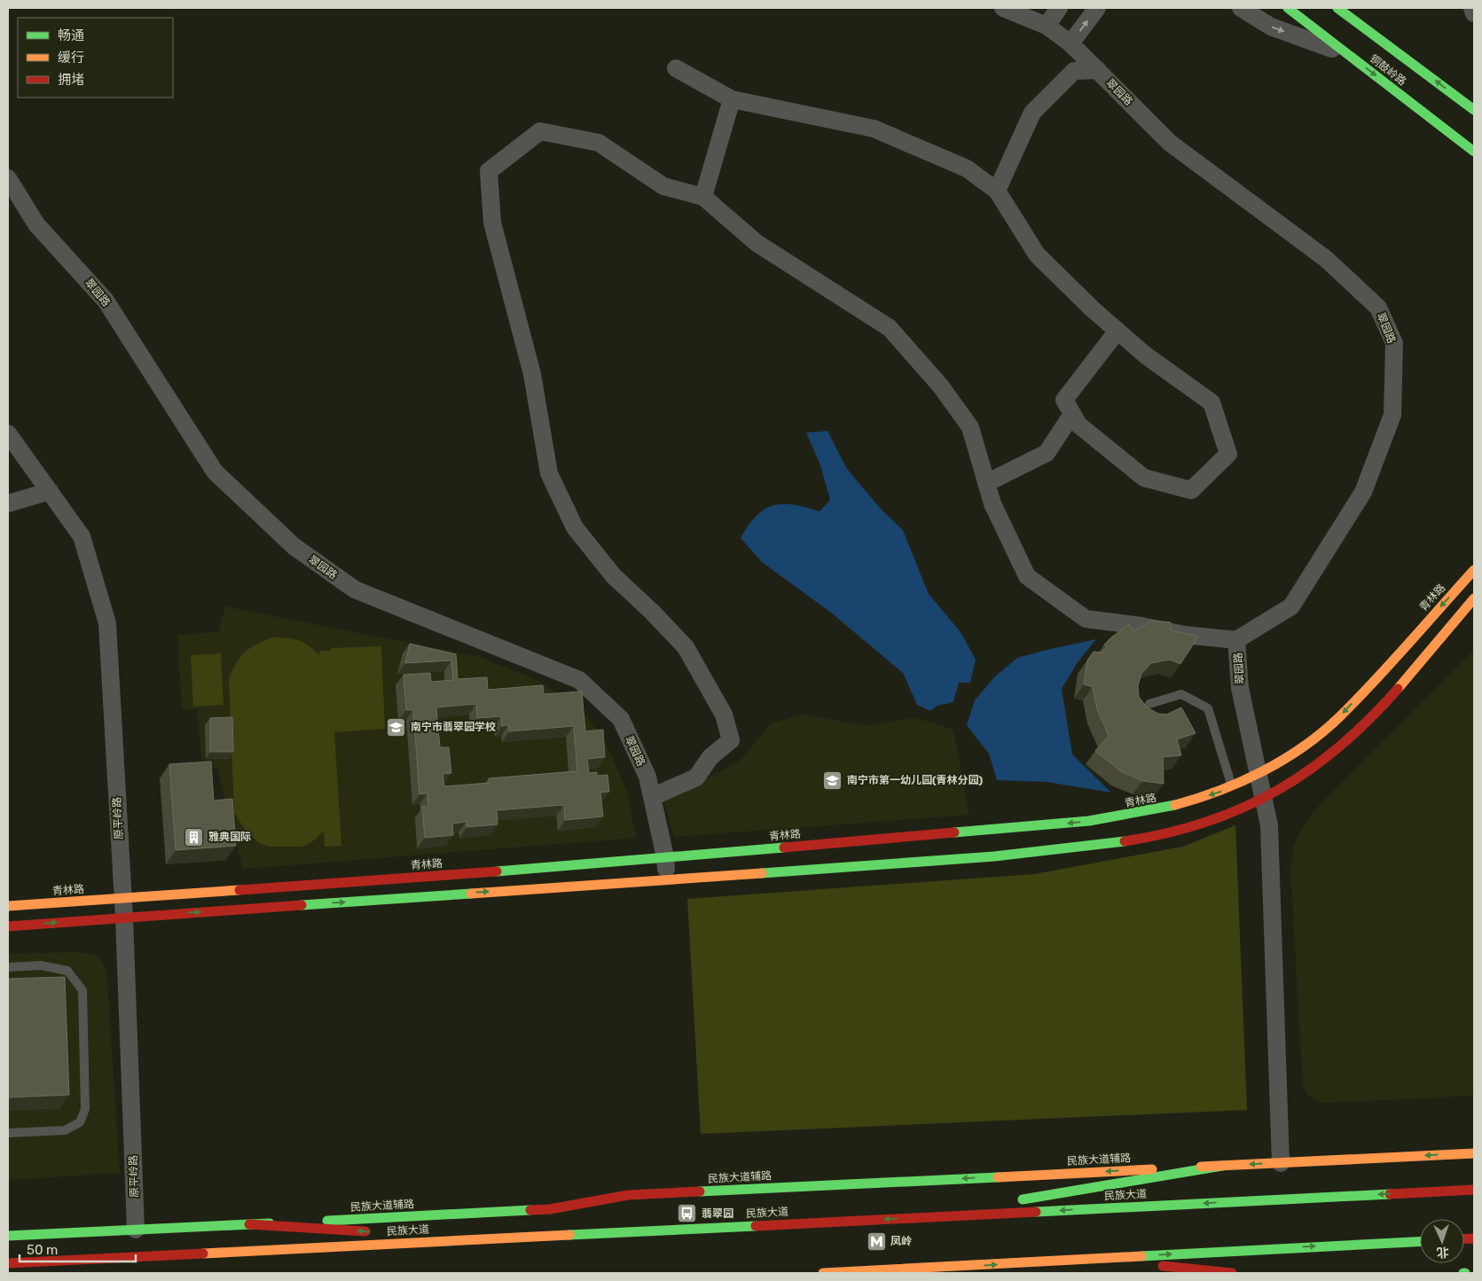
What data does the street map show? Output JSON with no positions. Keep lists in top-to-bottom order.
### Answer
{
  "streets": {
    "main road": [
      "铜鼓岭路",
      "青林路",
      "民族大道辅路",
      "民族大道"
    ],
    "street": ["翠园路", "原平岭路"]
  },
  "crossings": [
    ["翠园路", "青林路"],
    ["翠园路", "民族大道辅路"],
    ["青林路", "原平岭路"],
    ["原平岭路", "民族大道辅路"]
  ],
  "places": {
    "school or university": ["南宁市翡翠园学校", "南宁市第一幼儿园(青林分园)"],
    "building": ["雅典国际"],
    "bus stop": ["翡翠园"],
    "metro station": ["凤岭"]
  },
  "legend": ["畅通", "缓行", "拥堵"],
  "scale_bar": "50 m",
  "north": "bottom"
}
